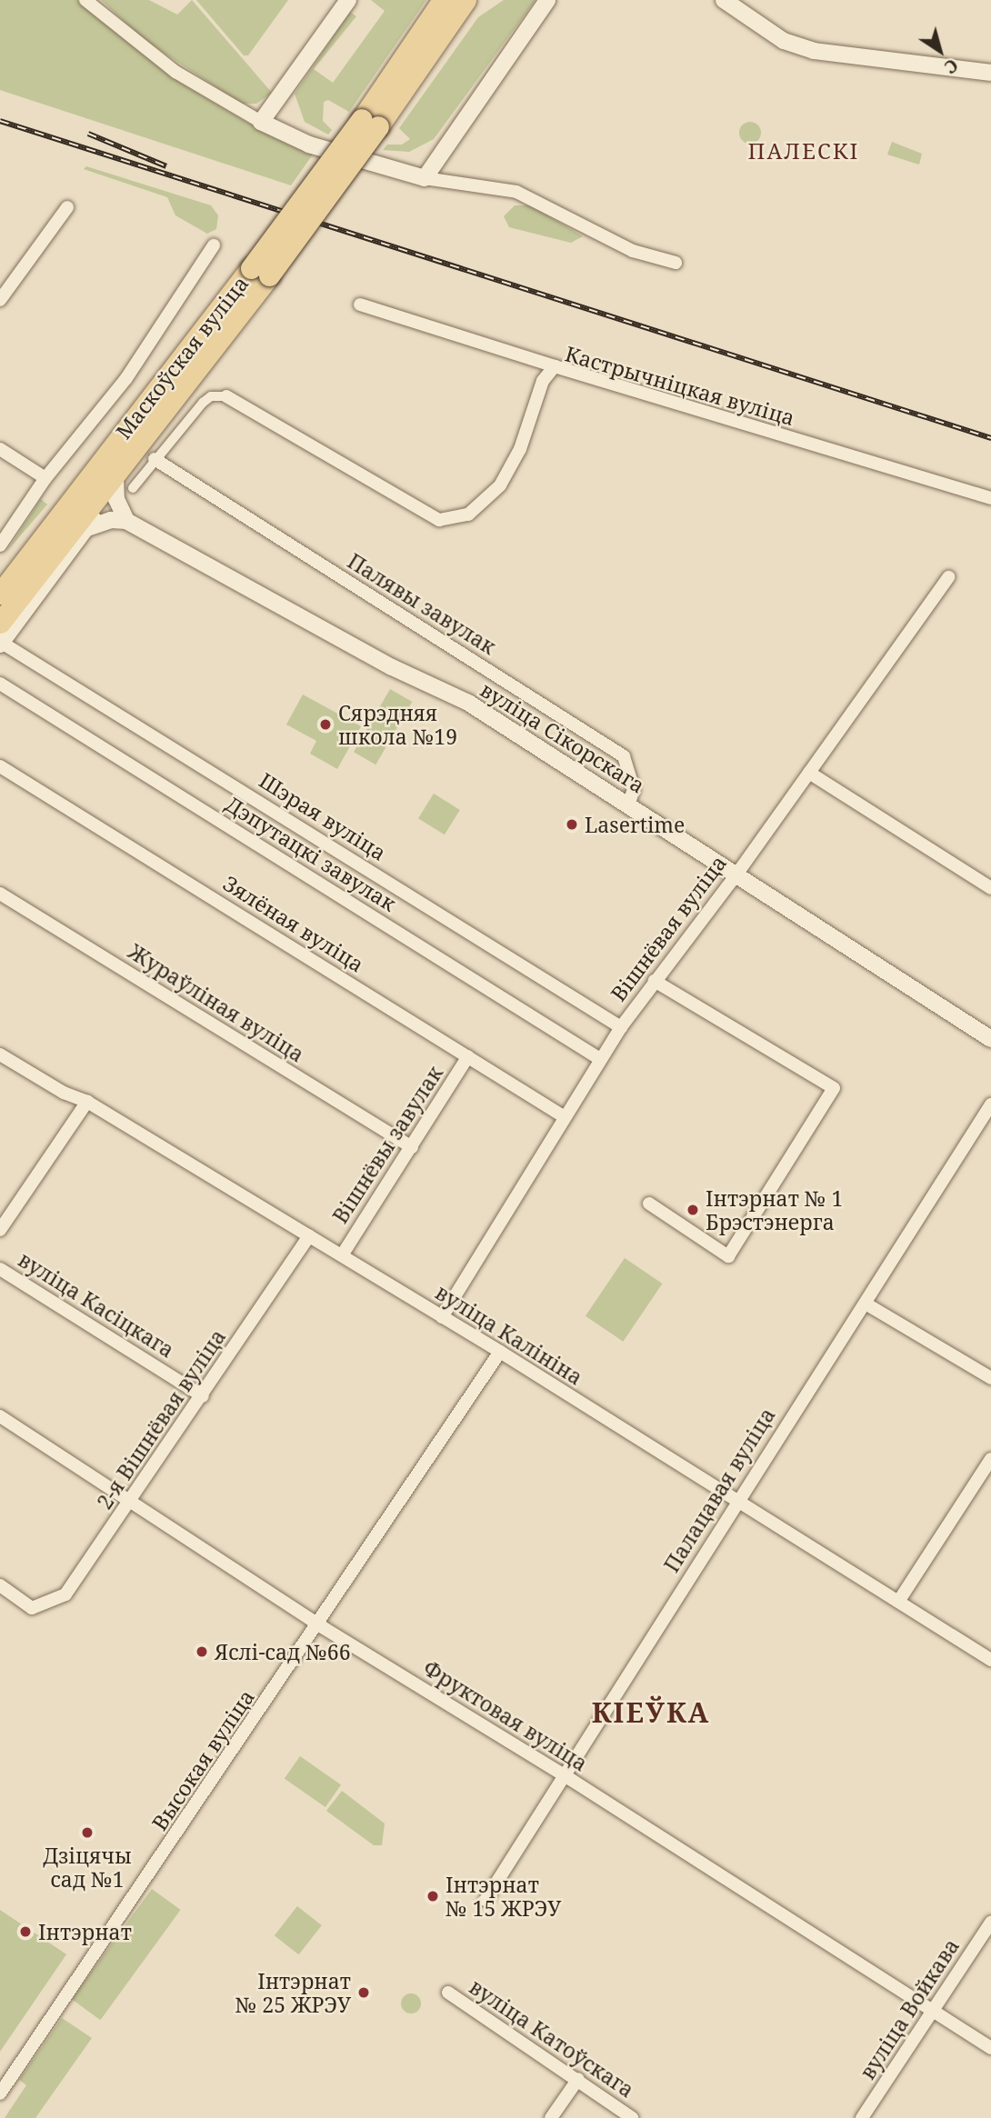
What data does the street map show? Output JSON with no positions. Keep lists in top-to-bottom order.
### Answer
{
  "streets": {
    "main road": ["Маскоўская вуліца"],
    "street": [
      "Кастрычніцкая вуліца",
      "Палявы завулак",
      "вуліца Сікорскага",
      "Шэрая вуліца",
      "Дэпутацкі завулак",
      "Зялёная вуліца",
      "Вішнёвая вуліца",
      "Жураўліная вуліца",
      "Вішнёвы завулак",
      "вуліца Касіцкага",
      "вуліца Калініна",
      "2-я Вішнёвая вуліца",
      "Палацавая вуліца",
      "Фруктовая вуліца",
      "Высокая вуліца",
      "вуліца Войкава",
      "вуліца Катоўскага"
    ]
  },
  "crossings": [
    ["Маскоўская вуліца", "Кастрычніцкая вуліца"],
    ["Маскоўская вуліца", "Шэрая вуліца"],
    ["Кастрычніцкая вуліца", "Палявы завулак"],
    ["Палявы завулак", "вуліца Сікорскага"],
    ["вуліца Сікорскага", "Вішнёвая вуліца"],
    ["Шэрая вуліца", "Вішнёвая вуліца"],
    ["Дэпутацкі завулак", "Вішнёвая вуліца"],
    ["Зялёная вуліца", "Вішнёвая вуліца"],
    ["Зялёная вуліца", "Вішнёвы завулак"],
    ["Вішнёвая вуліца", "вуліца Калініна"],
    ["Жураўліная вуліца", "Вішнёвы завулак"],
    ["Вішнёвы завулак", "вуліца Калініна"],
    ["вуліца Касіцкага", "2-я Вішнёвая вуліца"],
    ["вуліца Калініна", "2-я Вішнёвая вуліца"],
    ["вуліца Калініна", "Палацавая вуліца"],
    ["вуліца Калініна", "Высокая вуліца"],
    ["2-я Вішнёвая вуліца", "Фруктовая вуліца"],
    ["Палацавая вуліца", "Фруктовая вуліца"],
    ["Фруктовая вуліца", "Высокая вуліца"],
    ["Фруктовая вуліца", "вуліца Войкава"]
  ],
  "districts": ["ПАЛЕСКІ", "КІЕЎКА"],
  "places": [
    "Сярэдняя школа №19",
    "Lasertime",
    "Інтэрнат № 1 Брэстэнерга",
    "Яслі-сад №66",
    "Дзіцячы сад №1",
    "Інтэрнат № 15 ЖРЭУ",
    "Інтэрнат",
    "Інтэрнат № 25 ЖРЭУ"
  ],
  "north": "bottom right"
}
